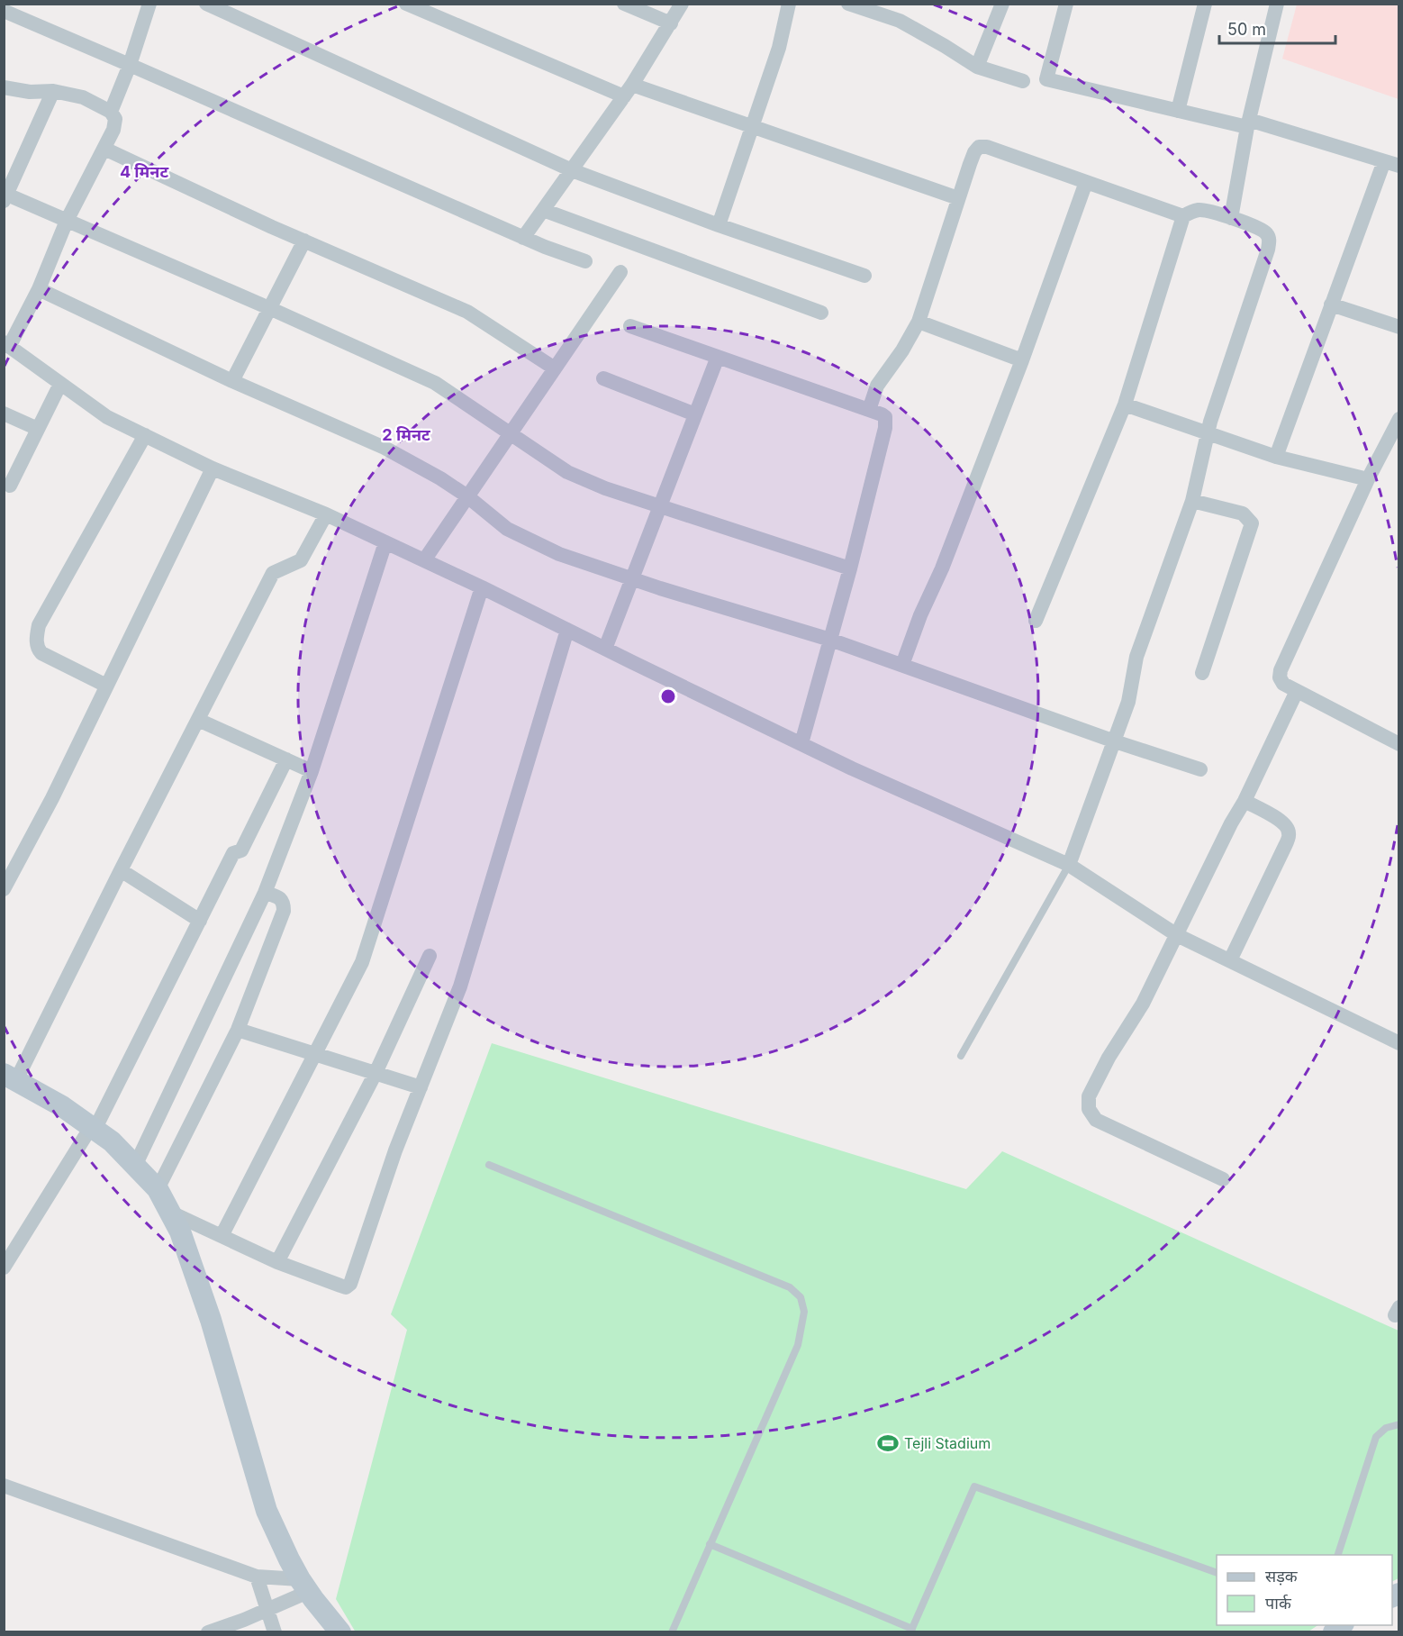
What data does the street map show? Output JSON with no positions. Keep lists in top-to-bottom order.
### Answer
{
  "places": {
    "sports": ["Tejli Stadium"]
  },
  "legend": ["सड़क", "पार्क"],
  "scale_bar": "50 m",
  "rings": ["4 मिनट", "2 मिनट"]
}
